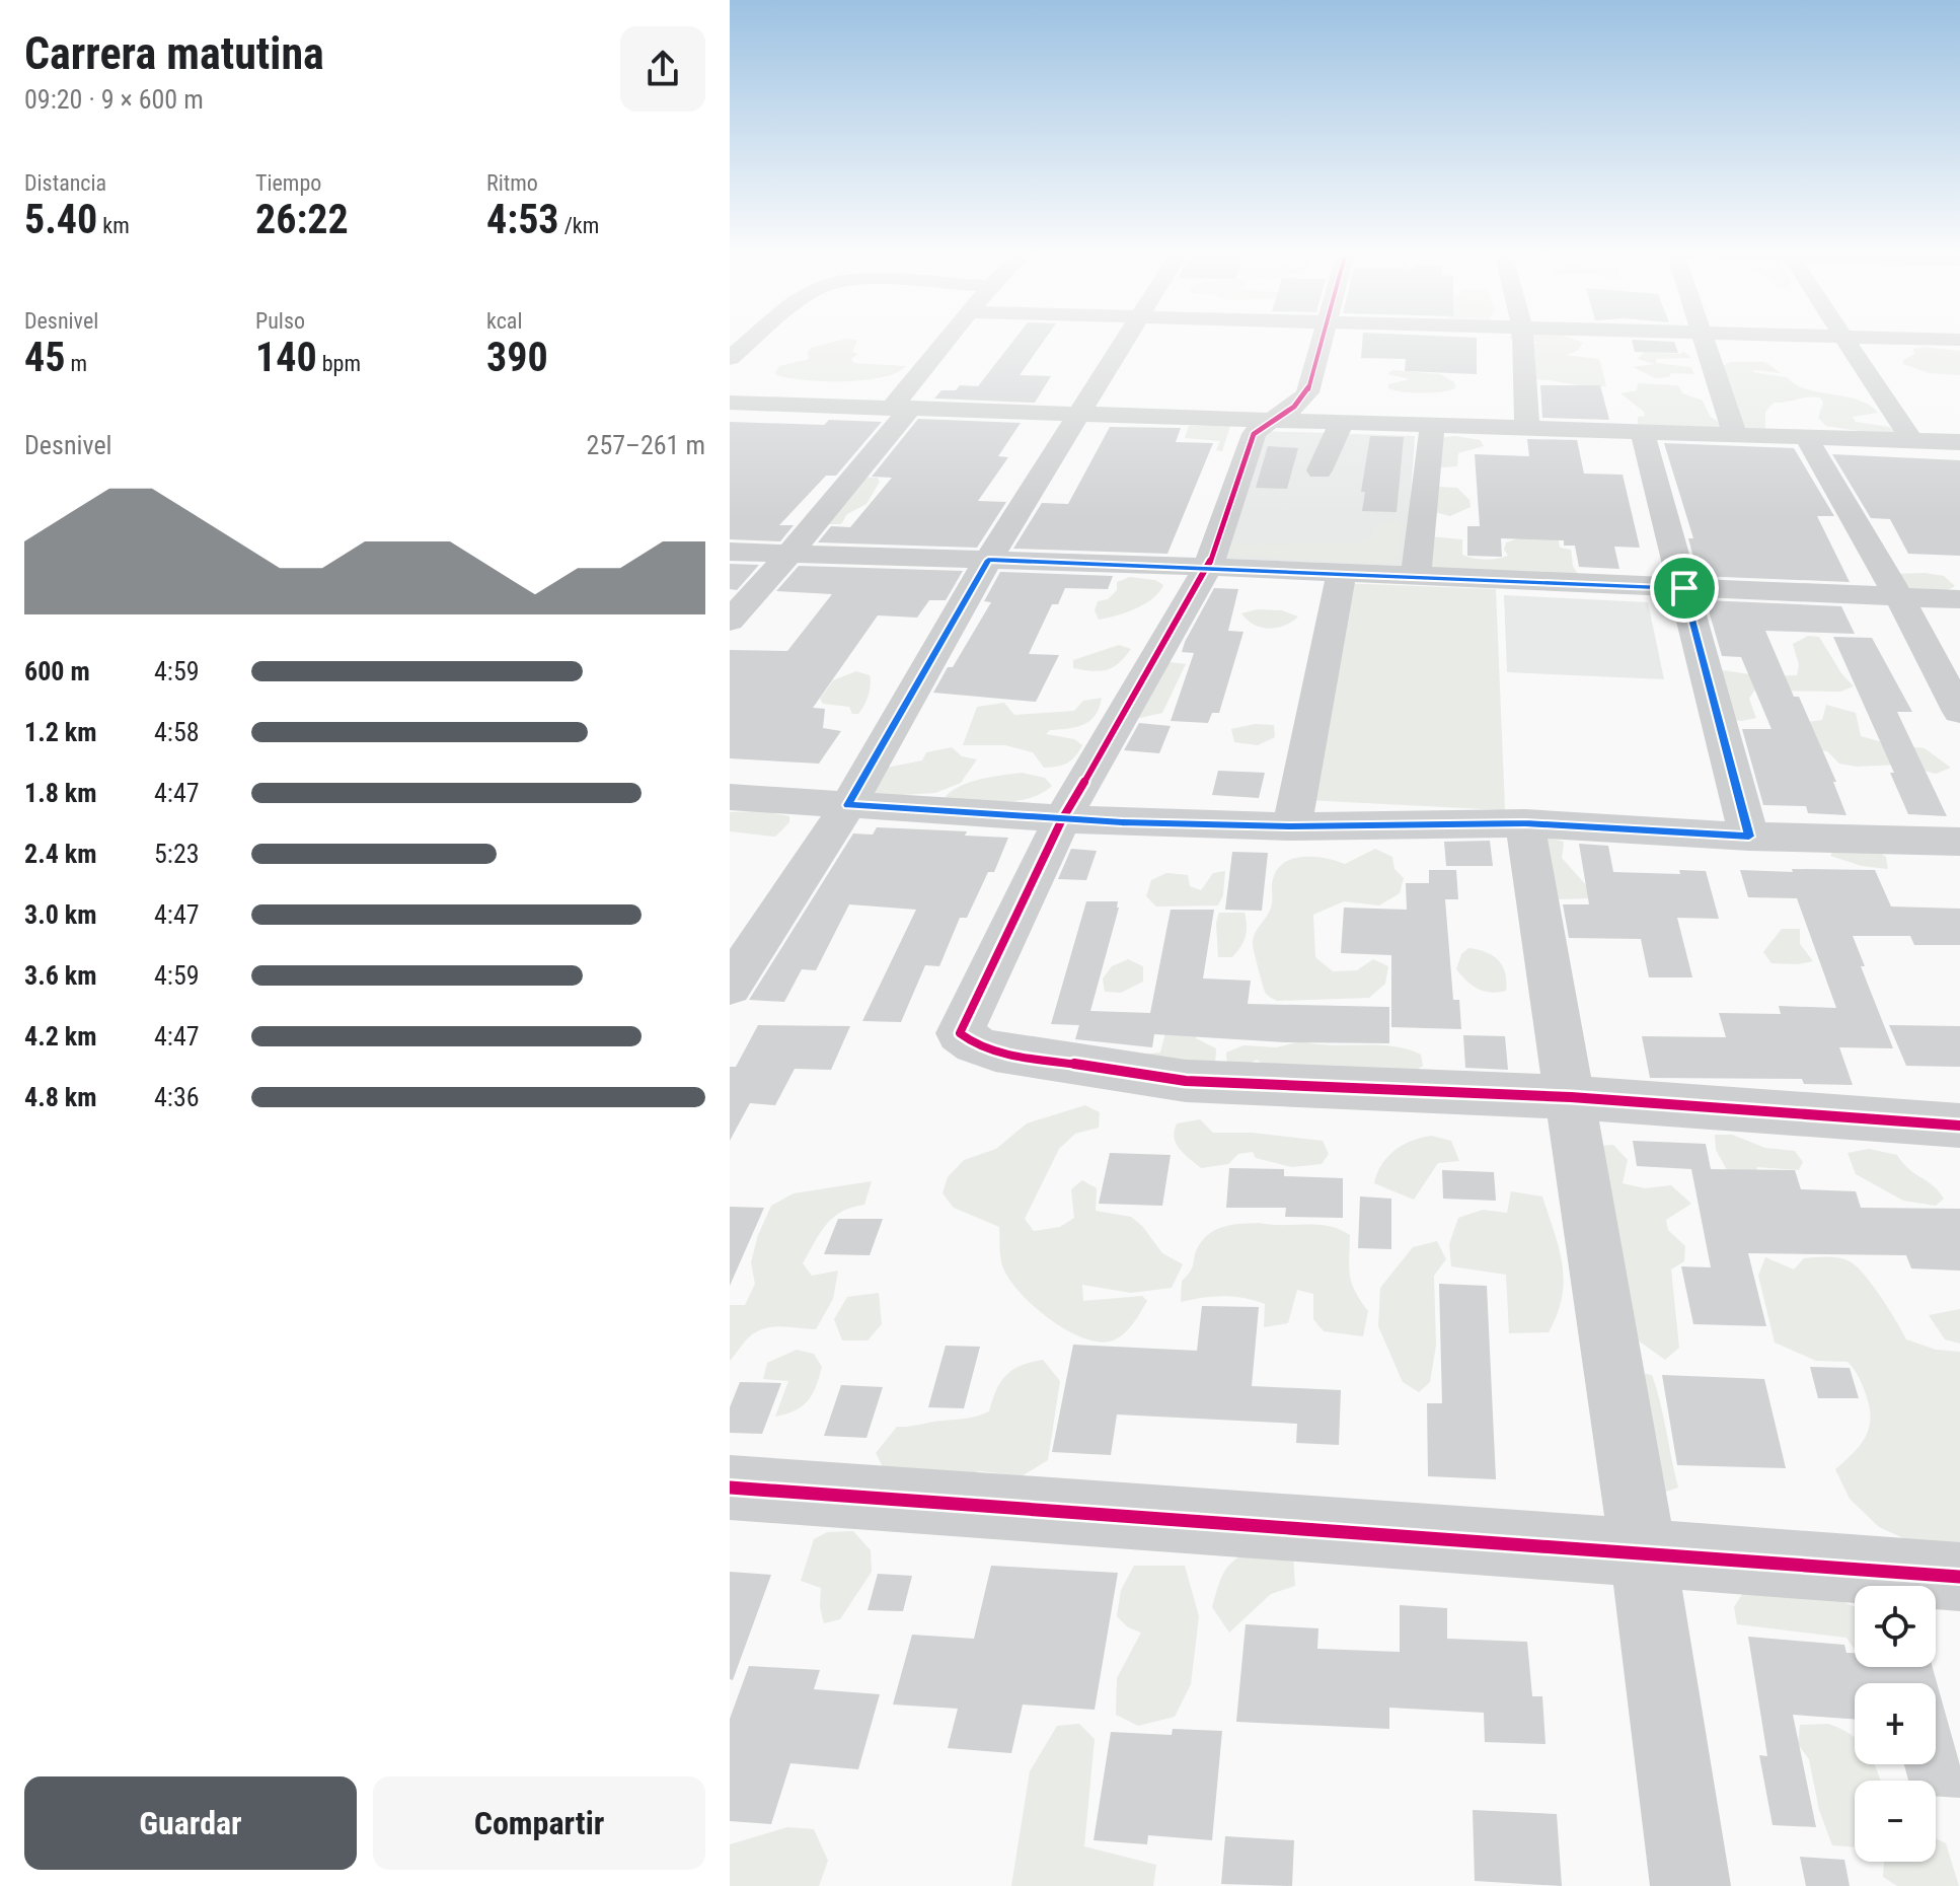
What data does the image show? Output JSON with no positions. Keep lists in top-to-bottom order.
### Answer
{
  "page": {
    "heading": ["Carrera matutina", "09:20 · 9 × 600 m"],
    "stats": [
      ["Distancia", "5.40 km"],
      ["Tiempo", "26:22"],
      ["Ritmo", "4:53 /km"],
      ["Desnivel", "45 m"],
      ["Pulso", "140 bpm"],
      ["kcal", "390"]
    ],
    "chart": ["Desnivel", "257–261 m"],
    "list": [
      {
        "name": "600 m",
        "note": "4:59"
      },
      {
        "name": "1.2 km",
        "note": "4:58"
      },
      {
        "name": "1.8 km",
        "note": "4:47"
      },
      {
        "name": "2.4 km",
        "note": "5:23"
      },
      {
        "name": "3.0 km",
        "note": "4:47"
      },
      {
        "name": "3.6 km",
        "note": "4:59"
      },
      {
        "name": "4.2 km",
        "note": "4:47"
      },
      {
        "name": "4.8 km",
        "note": "4:36"
      }
    ],
    "map_buttons": ["+", "−"],
    "buttons": ["Guardar", "Compartir"]
  }
}
